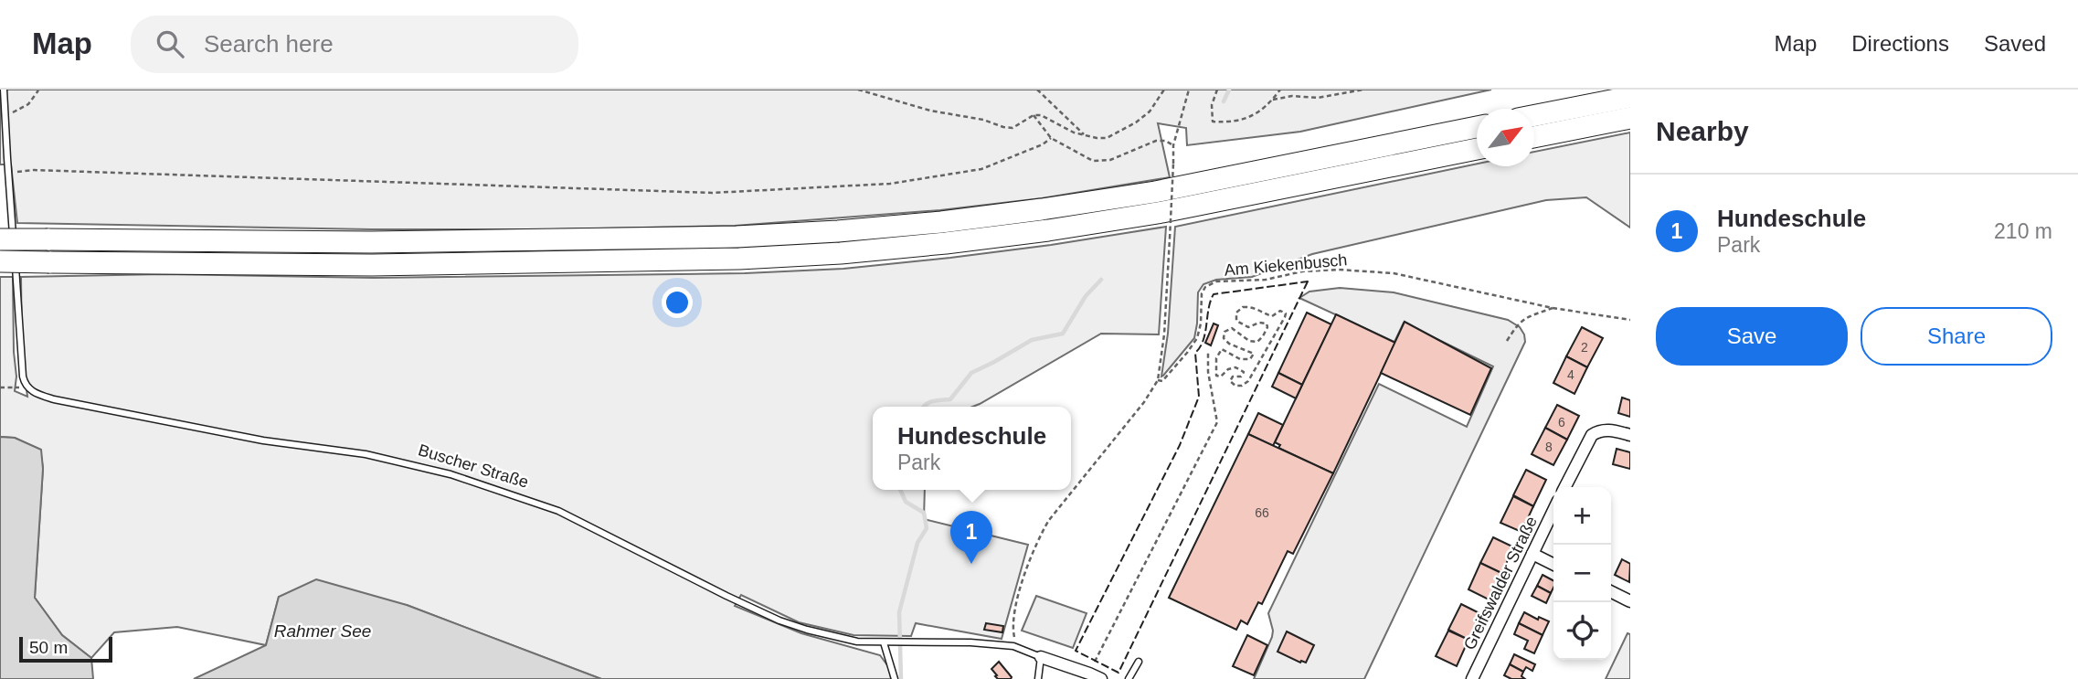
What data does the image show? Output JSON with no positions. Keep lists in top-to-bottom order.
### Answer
{
  "streets": {
    "street": ["Buscher Straße", "Greifswalder Straße"],
    "path": ["Am Kiekenbusch"]
  },
  "water": ["Rahmer See"],
  "house_numbers": [
    "2",
    "4",
    "6",
    "8",
    "66"
  ],
  "scale_bar": "50 m",
  "north": "top right",
  "page": {
    "header": "Map",
    "search": "Search here",
    "nav": ["Map", "Directions", "Saved"],
    "heading": "Nearby",
    "list": [
      {
        "mark": "1",
        "name": "Hundeschule",
        "note": "Park",
        "value": "210 m"
      }
    ],
    "buttons": ["Save", "Share"],
    "popup": ["Hundeschule", "Park"],
    "map_buttons": ["+", "−"],
    "pins": "1",
    "scale": "50 m"
  }
}
